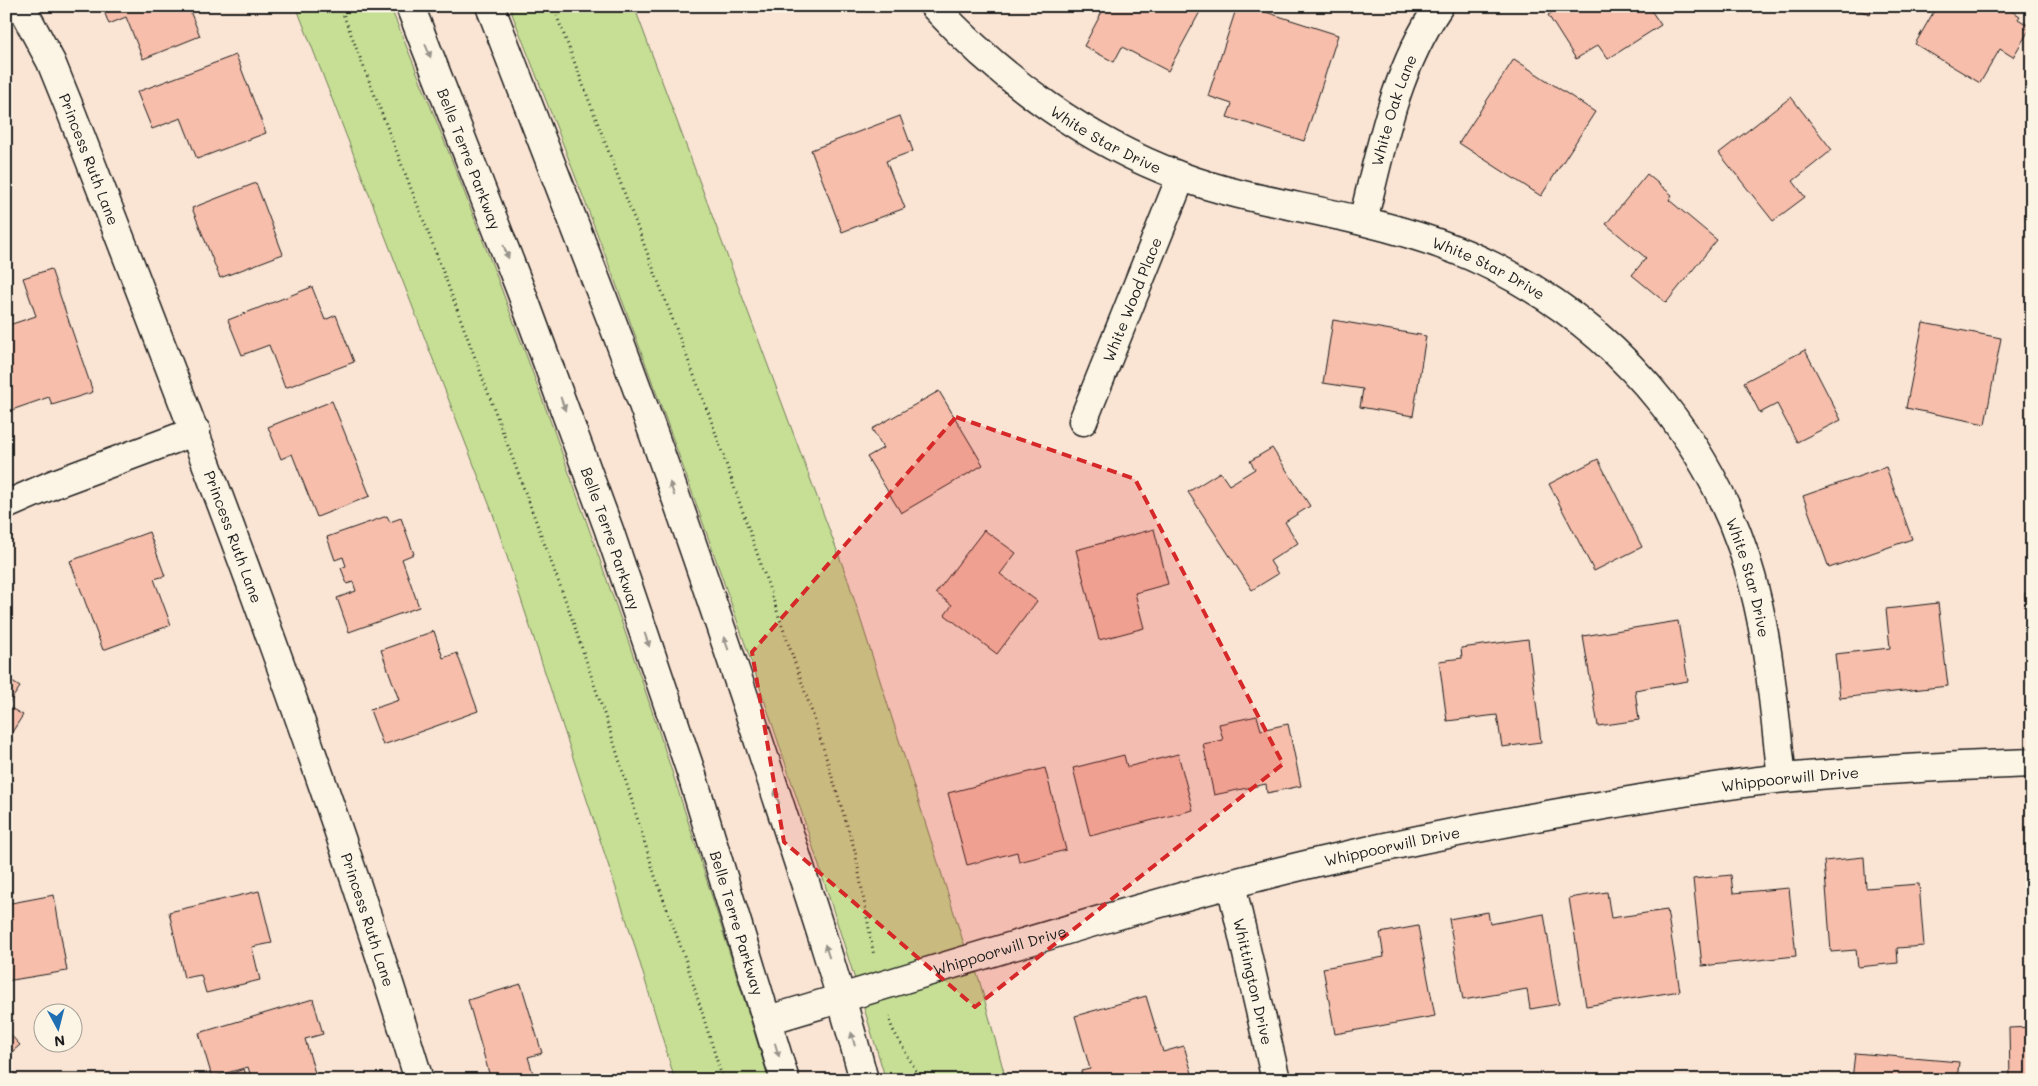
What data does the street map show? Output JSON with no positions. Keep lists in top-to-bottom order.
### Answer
{
  "streets": {
    "street": [
      "White Oak Lane",
      "White Star Drive",
      "Princess Ruth Lane",
      "Belle Terre Parkway",
      "White Wood Place",
      "Whippoorwill Drive",
      "Whittington Drive"
    ]
  },
  "crossings": [
    ["White Oak Lane", "White Star Drive"],
    ["White Star Drive", "White Wood Place"],
    ["White Star Drive", "Whippoorwill Drive"],
    ["Belle Terre Parkway", "Whippoorwill Drive"],
    ["Whippoorwill Drive", "Whittington Drive"]
  ],
  "north": "bottom"
}
